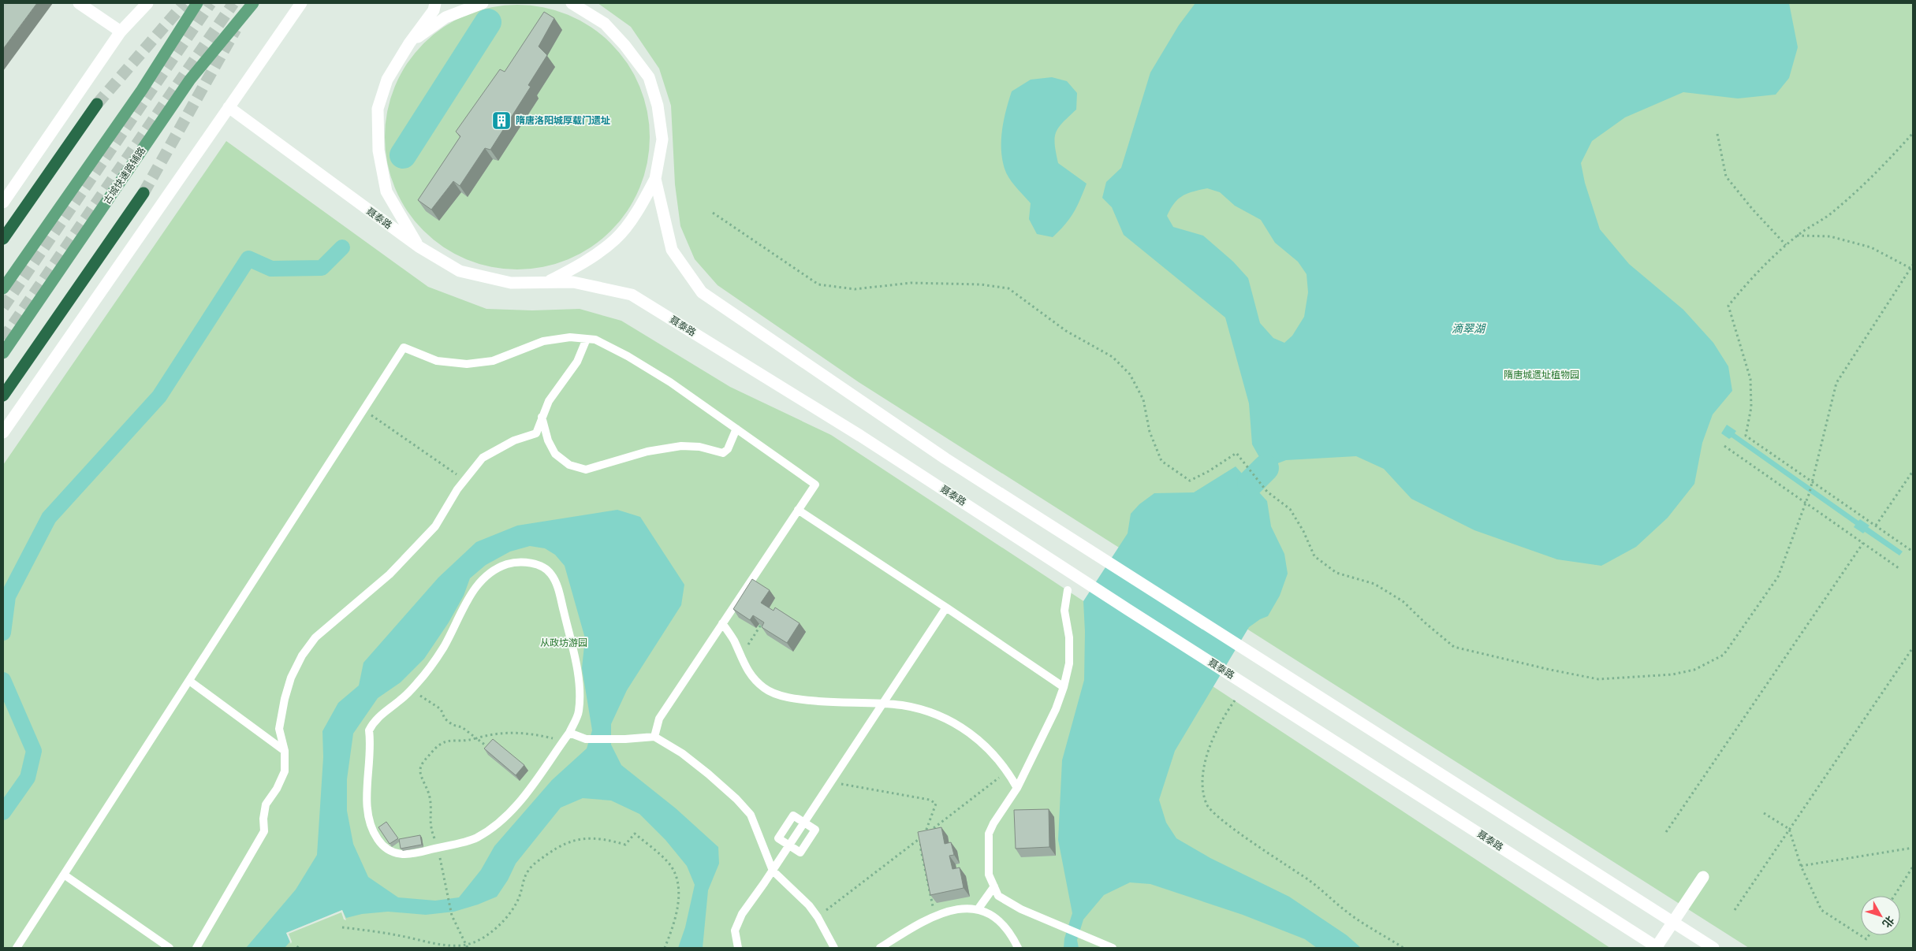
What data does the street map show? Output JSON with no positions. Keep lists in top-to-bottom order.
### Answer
{
  "streets": {
    "main road": ["古城快速路辅路", "聂泰路"]
  },
  "water": ["滴翠湖"],
  "parks": ["隋唐城遗址植物园", "从政坊游园"],
  "places": {
    "building": ["隋唐洛阳城厚载门遗址"]
  },
  "north": "bottom right"
}
